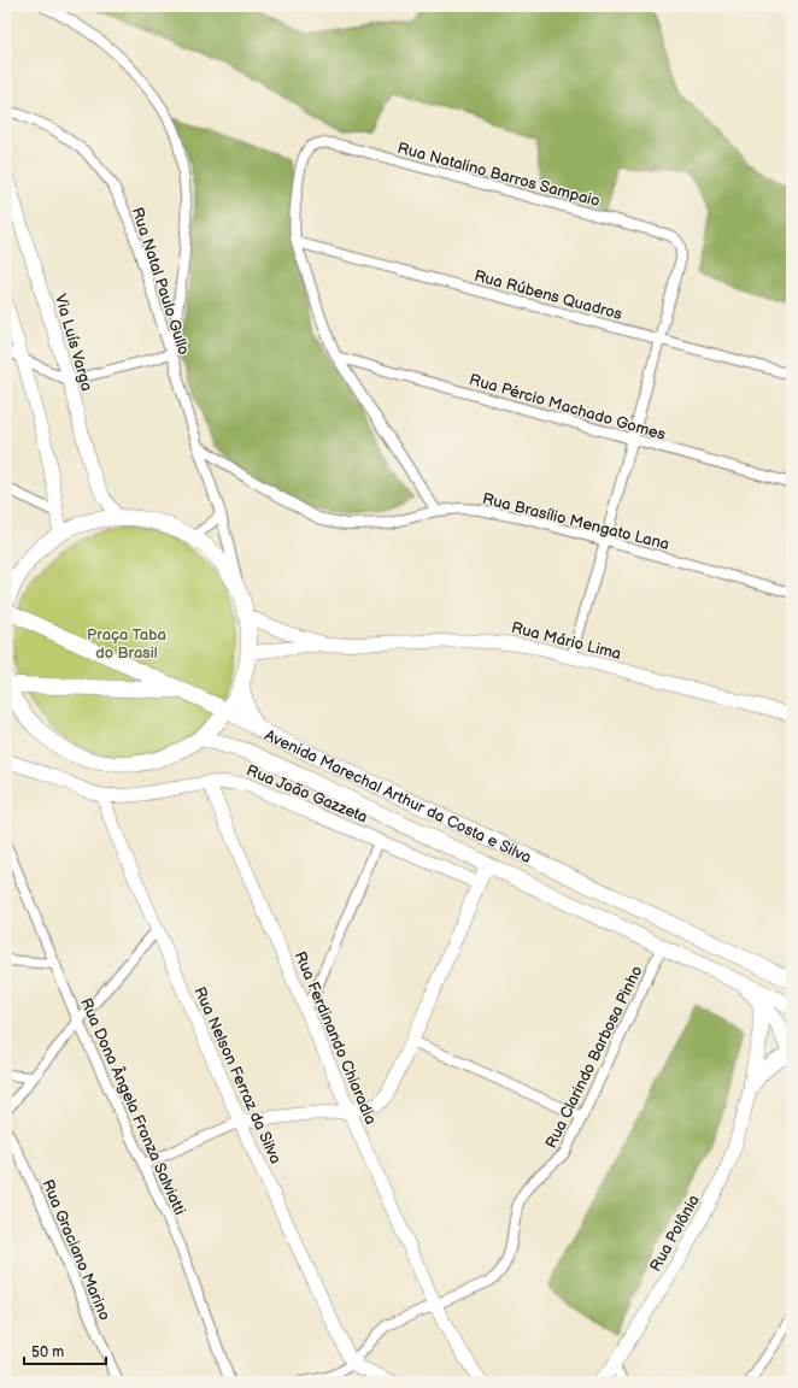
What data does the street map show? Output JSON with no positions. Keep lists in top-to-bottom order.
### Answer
{
  "streets": {
    "main road": ["Avenida Marechal Arthur da Costa e Silva"],
    "street": [
      "Rua Natalino Barros Sampaio",
      "Rua Natal Paulo Gullo",
      "Rua Rúbens Quadros",
      "Via Luís Varga",
      "Rua Pércio Machado Gomes",
      "Rua Brasílio Mengato Lana",
      "Rua Mário Lima",
      "Rua João Gazzeta",
      "Rua Ferdinando Chiaradia",
      "Rua Clarindo Barbosa Pinho",
      "Rua Nelson Ferraz da Silva",
      "Rua Dona Ângela Fronza Salviatti",
      "Rua Polônia",
      "Rua Graciano Marino"
    ]
  },
  "crossings": [
    ["Rua Natalino Barros Sampaio", "Rua Rúbens Quadros"],
    ["Rua Natal Paulo Gullo", "Rua Brasílio Mengato Lana"],
    ["Rua João Gazzeta", "Rua Ferdinando Chiaradia"],
    ["Rua João Gazzeta", "Rua Nelson Ferraz da Silva"],
    ["Avenida Marechal Arthur da Costa e Silva", "Rua Clarindo Barbosa Pinho"],
    ["Rua Ferdinando Chiaradia", "Rua Clarindo Barbosa Pinho"],
    ["Rua Clarindo Barbosa Pinho", "Rua Nelson Ferraz da Silva"]
  ],
  "parks": ["Praça Taba do Brasil"],
  "scale_bar": "50 m"
}
